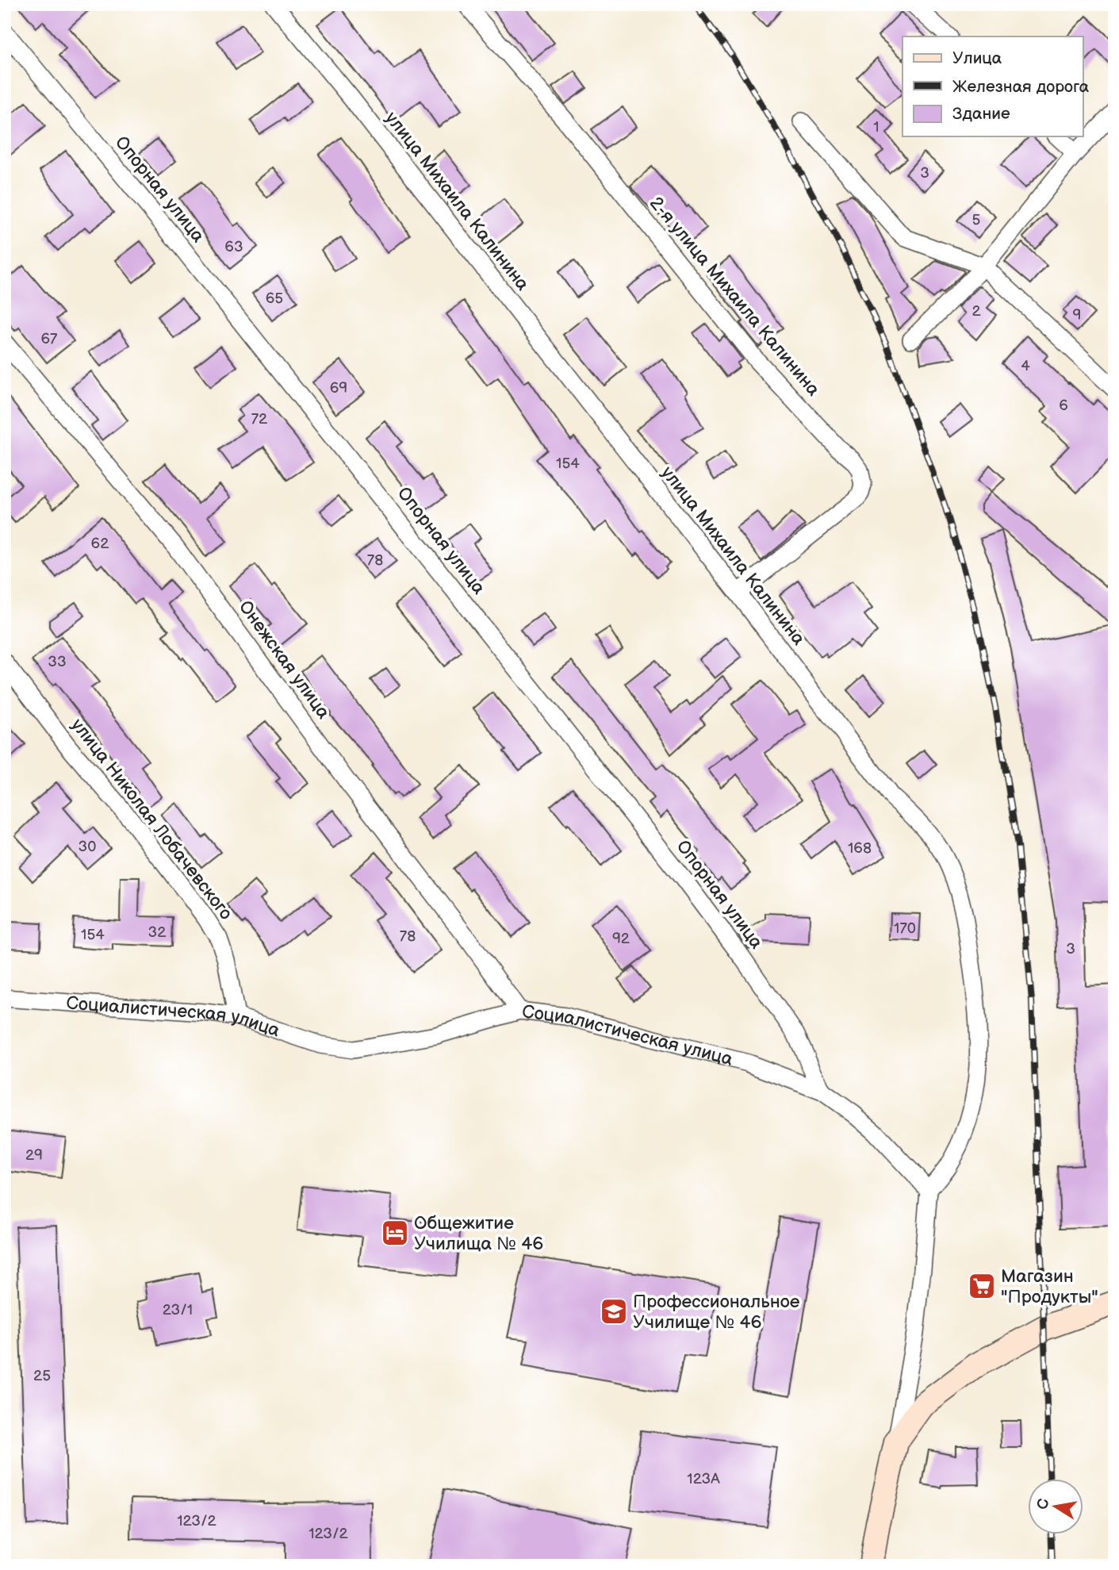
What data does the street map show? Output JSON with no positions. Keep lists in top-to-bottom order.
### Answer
{
  "streets": {
    "street": [
      "Опорная улица",
      "улица Михаила Калинина",
      "2-я улица Михаила Калинина",
      "Онежская улица",
      "улица Николая Лобачевского",
      "Социалистическая улица"
    ]
  },
  "crossings": [
    ["Опорная улица", "Социалистическая улица"],
    ["улица Михаила Калинина", "2-я улица Михаила Калинина"],
    ["улица Михаила Калинина", "Социалистическая улица"],
    ["Онежская улица", "Социалистическая улица"],
    ["улица Николая Лобачевского", "Социалистическая улица"]
  ],
  "places": {
    "hotel": ["Общежитие Училища № 46"],
    "supermarket": ["Магазин \"Продукты\""],
    "school or university": ["Профессиональное Училище № 46"]
  },
  "house_numbers": [
    "1",
    "3",
    "5",
    "63",
    "65",
    "2",
    "9",
    "67",
    "4",
    "69",
    "6",
    "72",
    "154",
    "62",
    "78",
    "33",
    "30",
    "168",
    "170",
    "32",
    "154",
    "78",
    "92",
    "3",
    "29",
    "23/1",
    "25",
    "123А",
    "123/2",
    "123/2"
  ],
  "legend": ["Улица", "Железная дорога", "Здание"],
  "north": "left"
}
